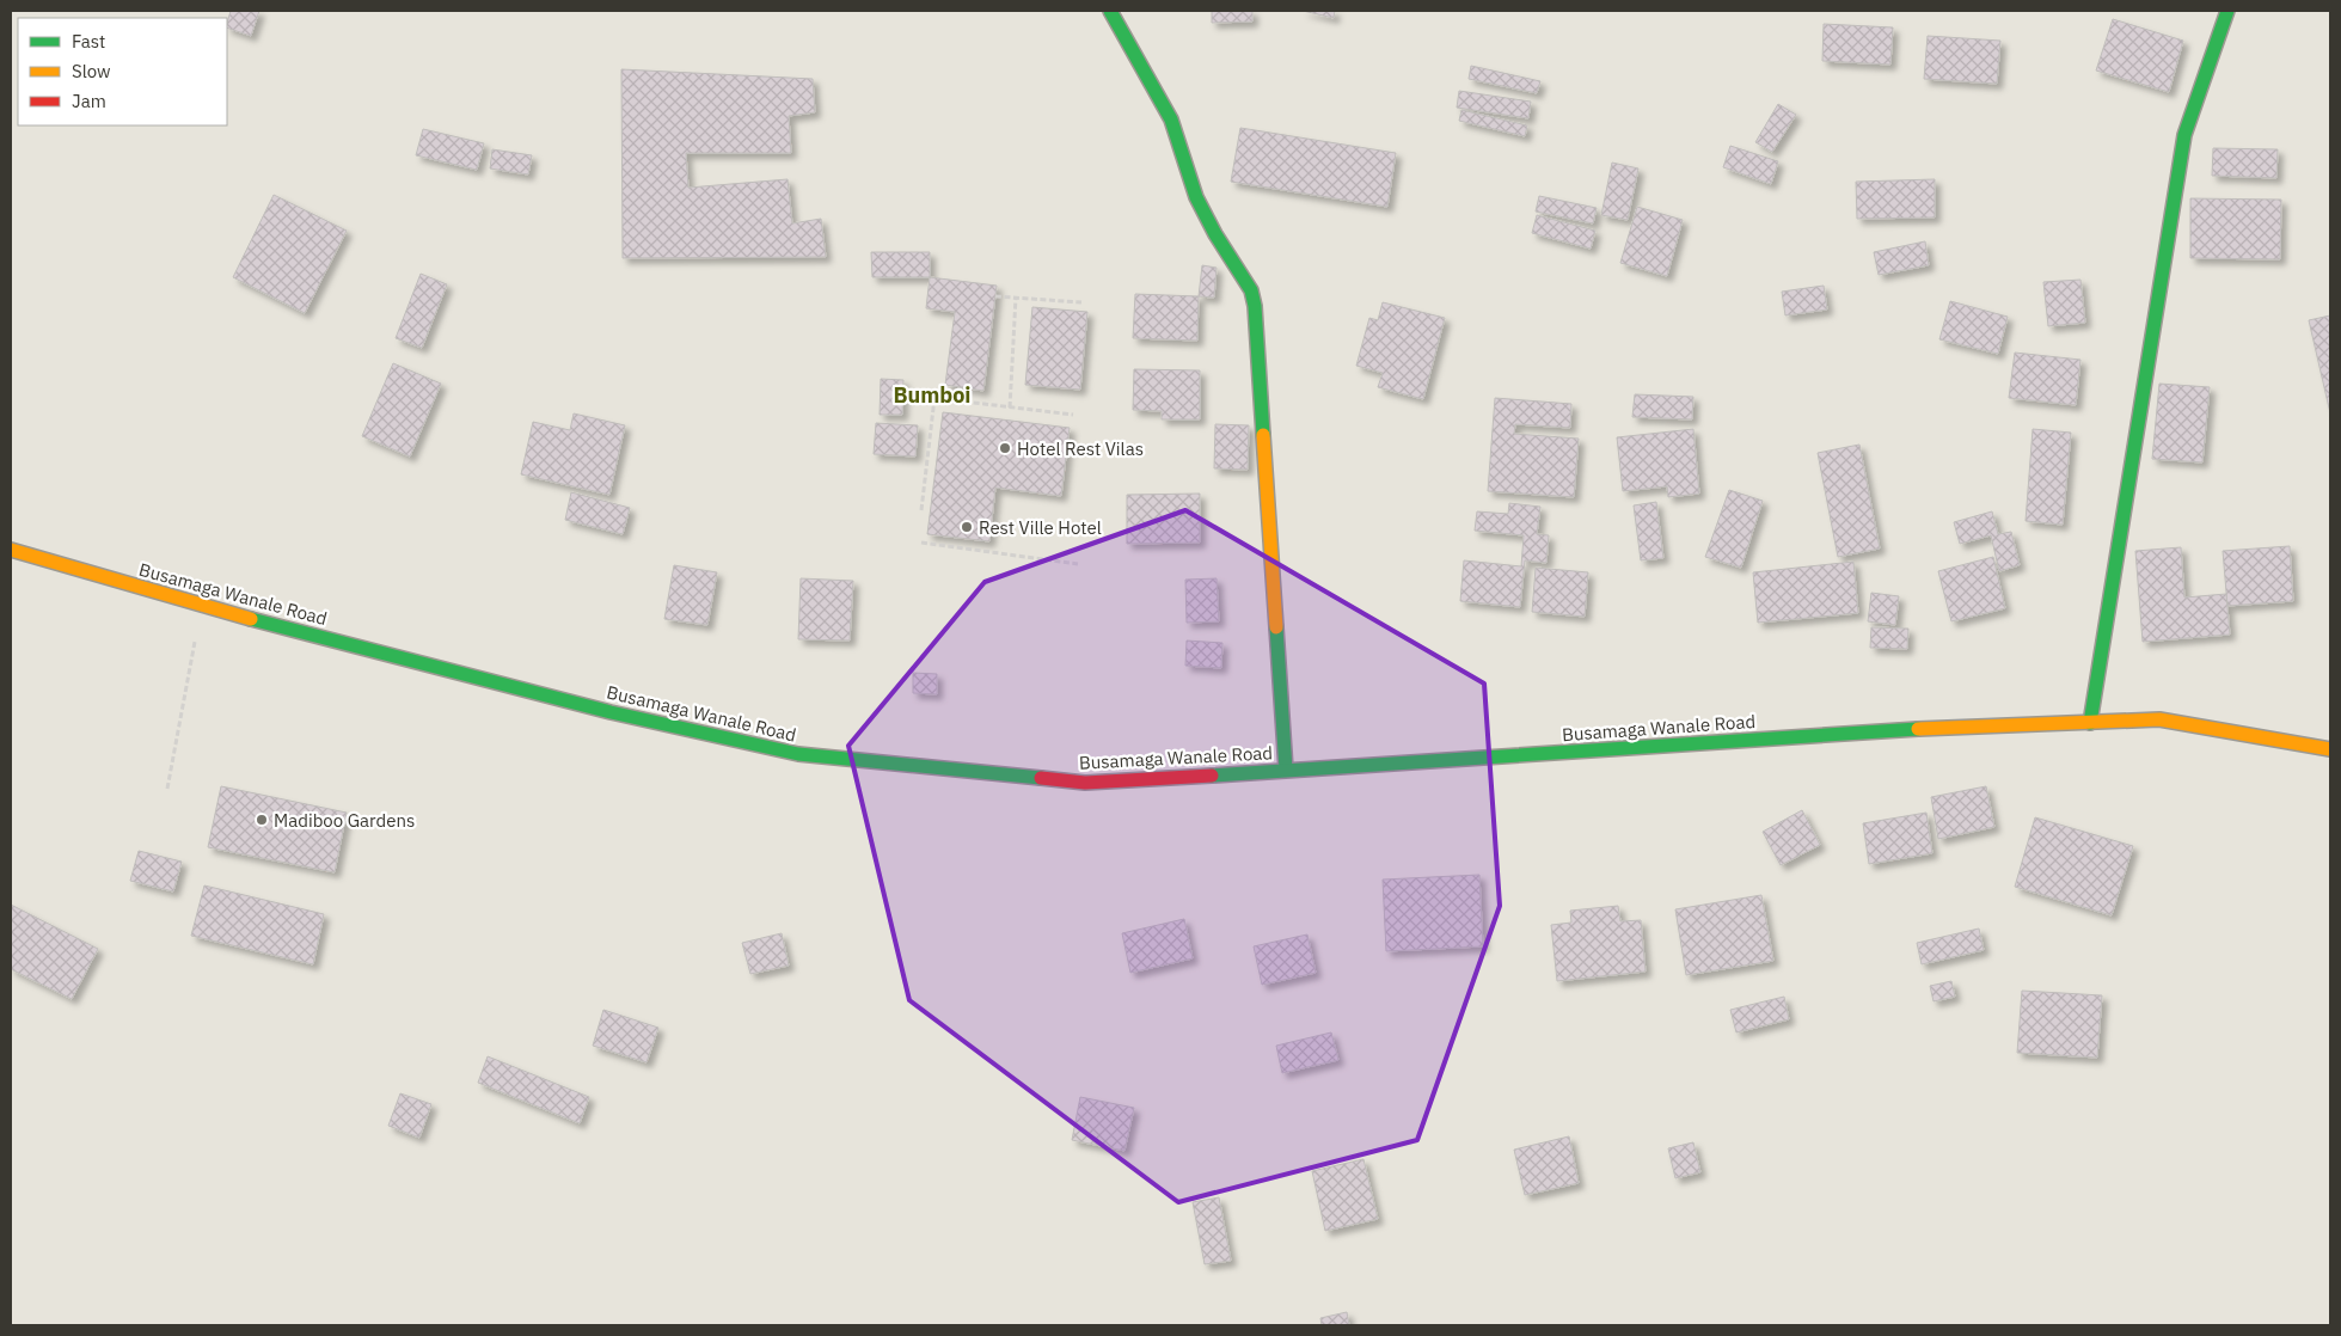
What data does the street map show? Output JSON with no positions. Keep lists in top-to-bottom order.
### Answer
{
  "streets": {
    "street": ["Busamaga Wanale Road"]
  },
  "districts": ["Bumboi"],
  "places": ["Hotel Rest Vilas", "Rest Ville Hotel", "Madiboo Gardens"],
  "legend": ["Fast", "Slow", "Jam"]
}
